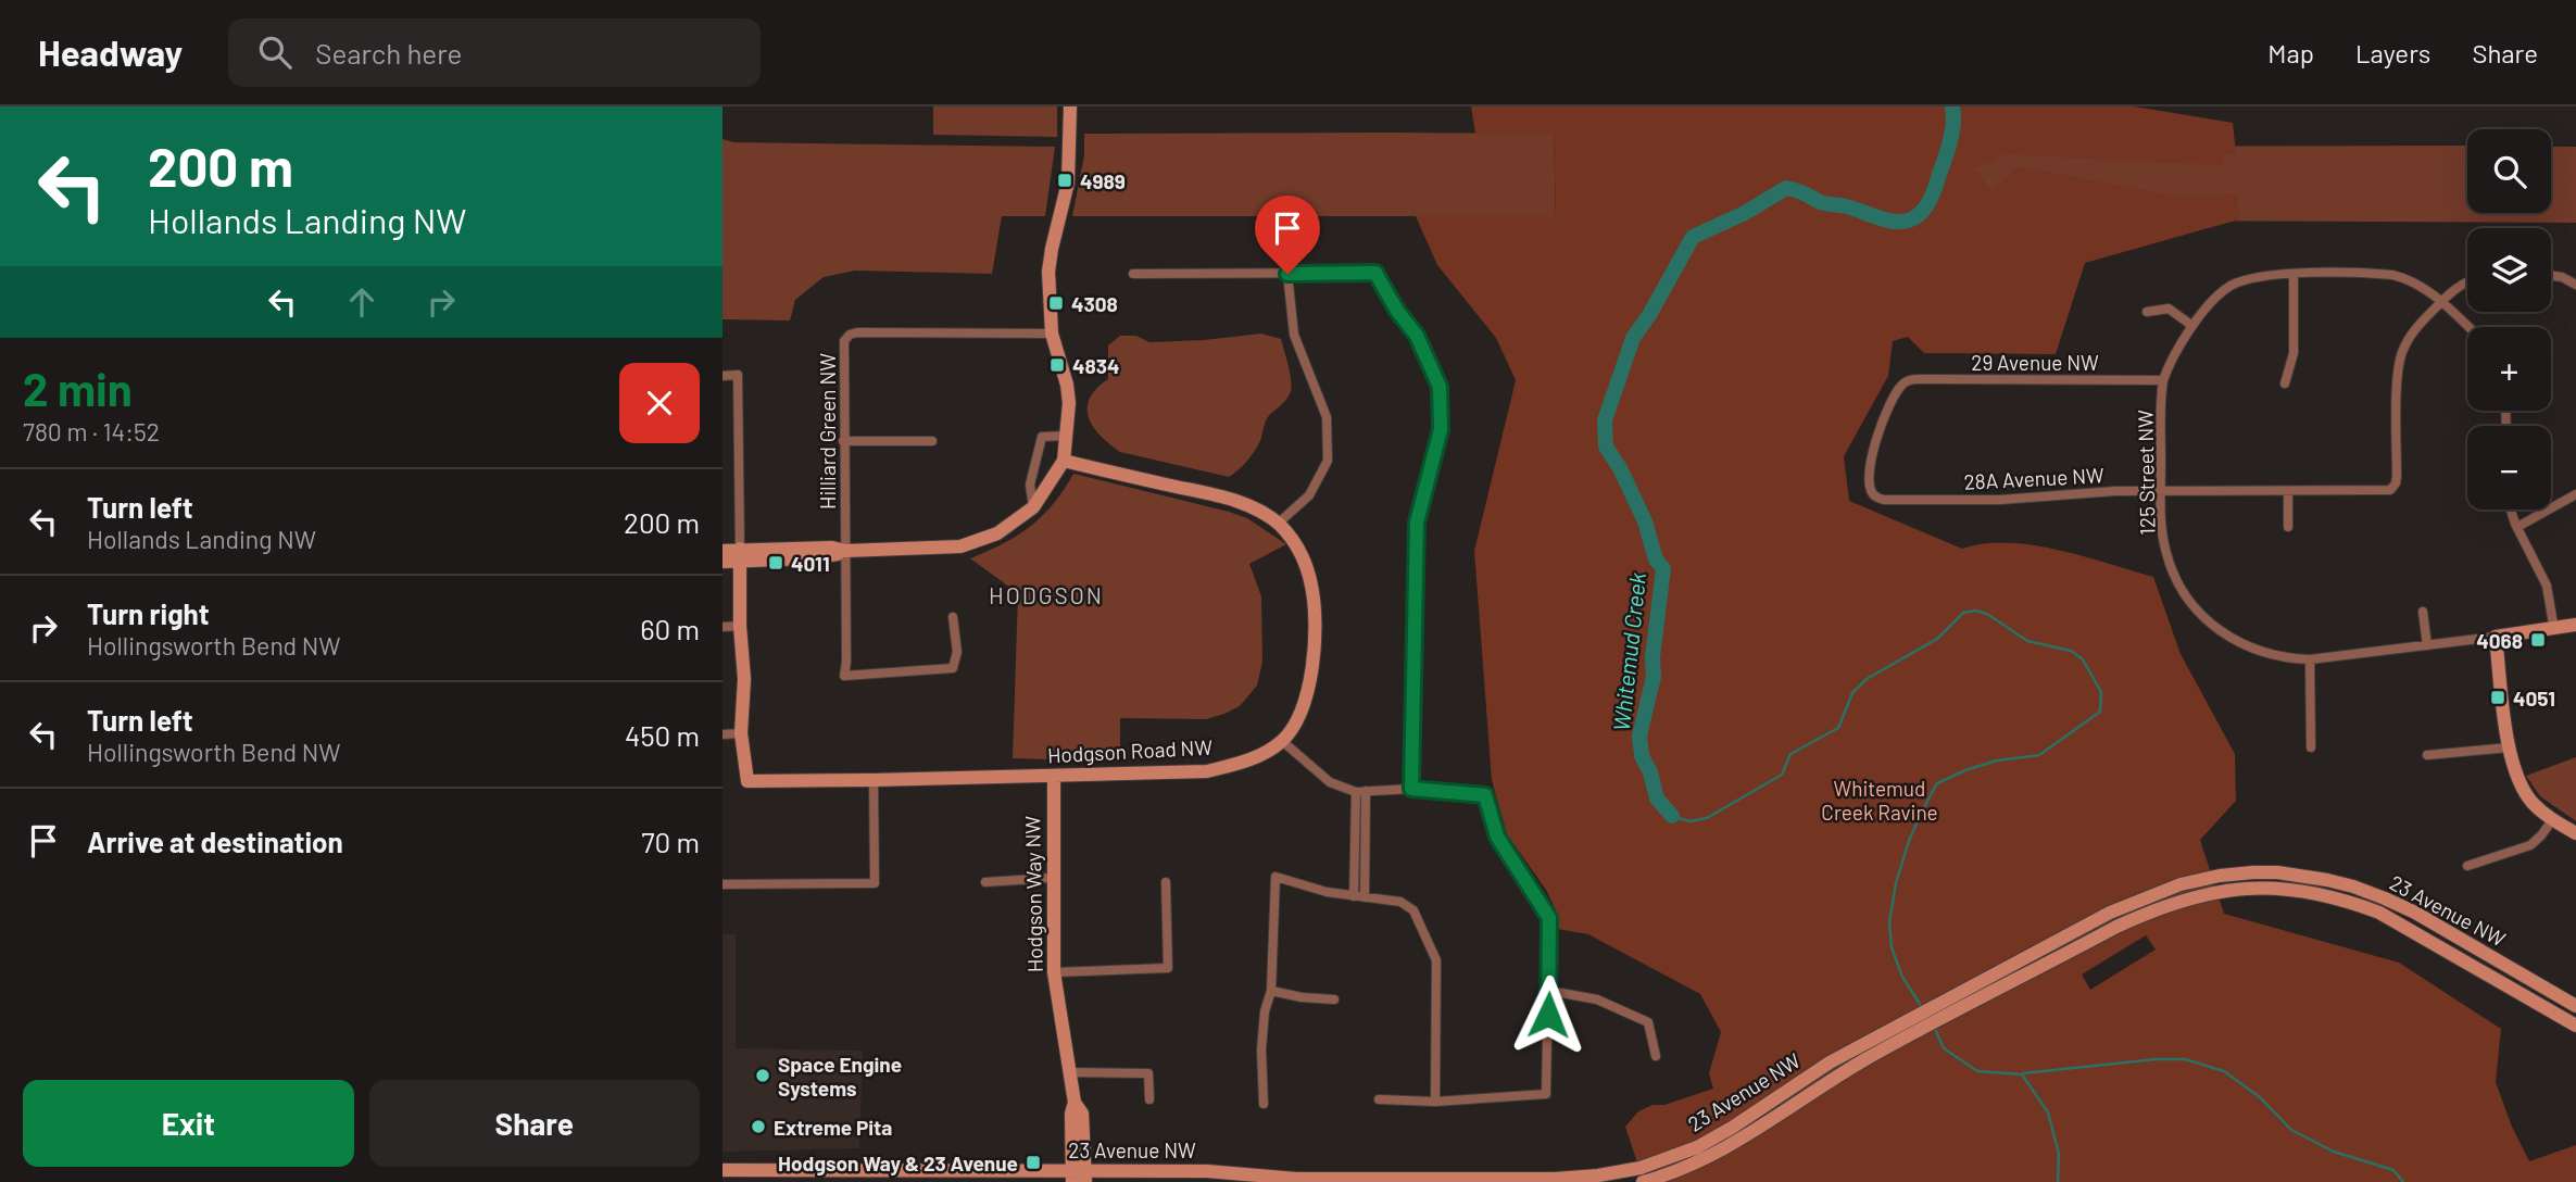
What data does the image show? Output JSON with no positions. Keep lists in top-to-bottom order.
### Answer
{
  "streets": {
    "main road": ["Hodgson Road NW", "Hodgson Way NW", "23 Avenue NW"],
    "street": [
      "29 Avenue NW",
      "Hilliard Green NW",
      "125 Street NW",
      "28A Avenue NW"
    ]
  },
  "crossings": [
    ["29 Avenue NW", "125 Street NW"],
    ["29 Avenue NW", "28A Avenue NW"],
    ["125 Street NW", "28A Avenue NW"],
    ["Hodgson Road NW", "Hodgson Way NW"],
    ["Hodgson Way NW", "23 Avenue NW"]
  ],
  "districts": ["HODGSON"],
  "water": ["Whitemud Creek"],
  "parks": ["Whitemud Creek Ravine"],
  "places": {
    "transit": [
      "4989",
      "4308",
      "4834",
      "4011",
      "4068",
      "4051",
      "Hodgson Way & 23 Avenue"
    ],
    "other": ["Space Engine Systems", "Extreme Pita"]
  },
  "page": {
    "header": "Headway",
    "search": "Search here",
    "nav": ["Map", "Layers", "Share"],
    "turn": ["200 m", "Hollands Landing NW"],
    "map_buttons": ["+", "−"],
    "heading": ["2 min", "780 m · 14:52"],
    "list": [
      {
        "name": "Turn left",
        "note": "Hollands Landing NW",
        "value": "200 m"
      },
      {
        "name": "Turn right",
        "note": "Hollingsworth Bend NW",
        "value": "60 m"
      },
      {
        "name": "Turn left",
        "note": "Hollingsworth Bend NW",
        "value": "450 m"
      },
      {
        "name": "Arrive at destination",
        "value": "70 m"
      }
    ],
    "buttons": ["Exit", "Share"]
  }
}
